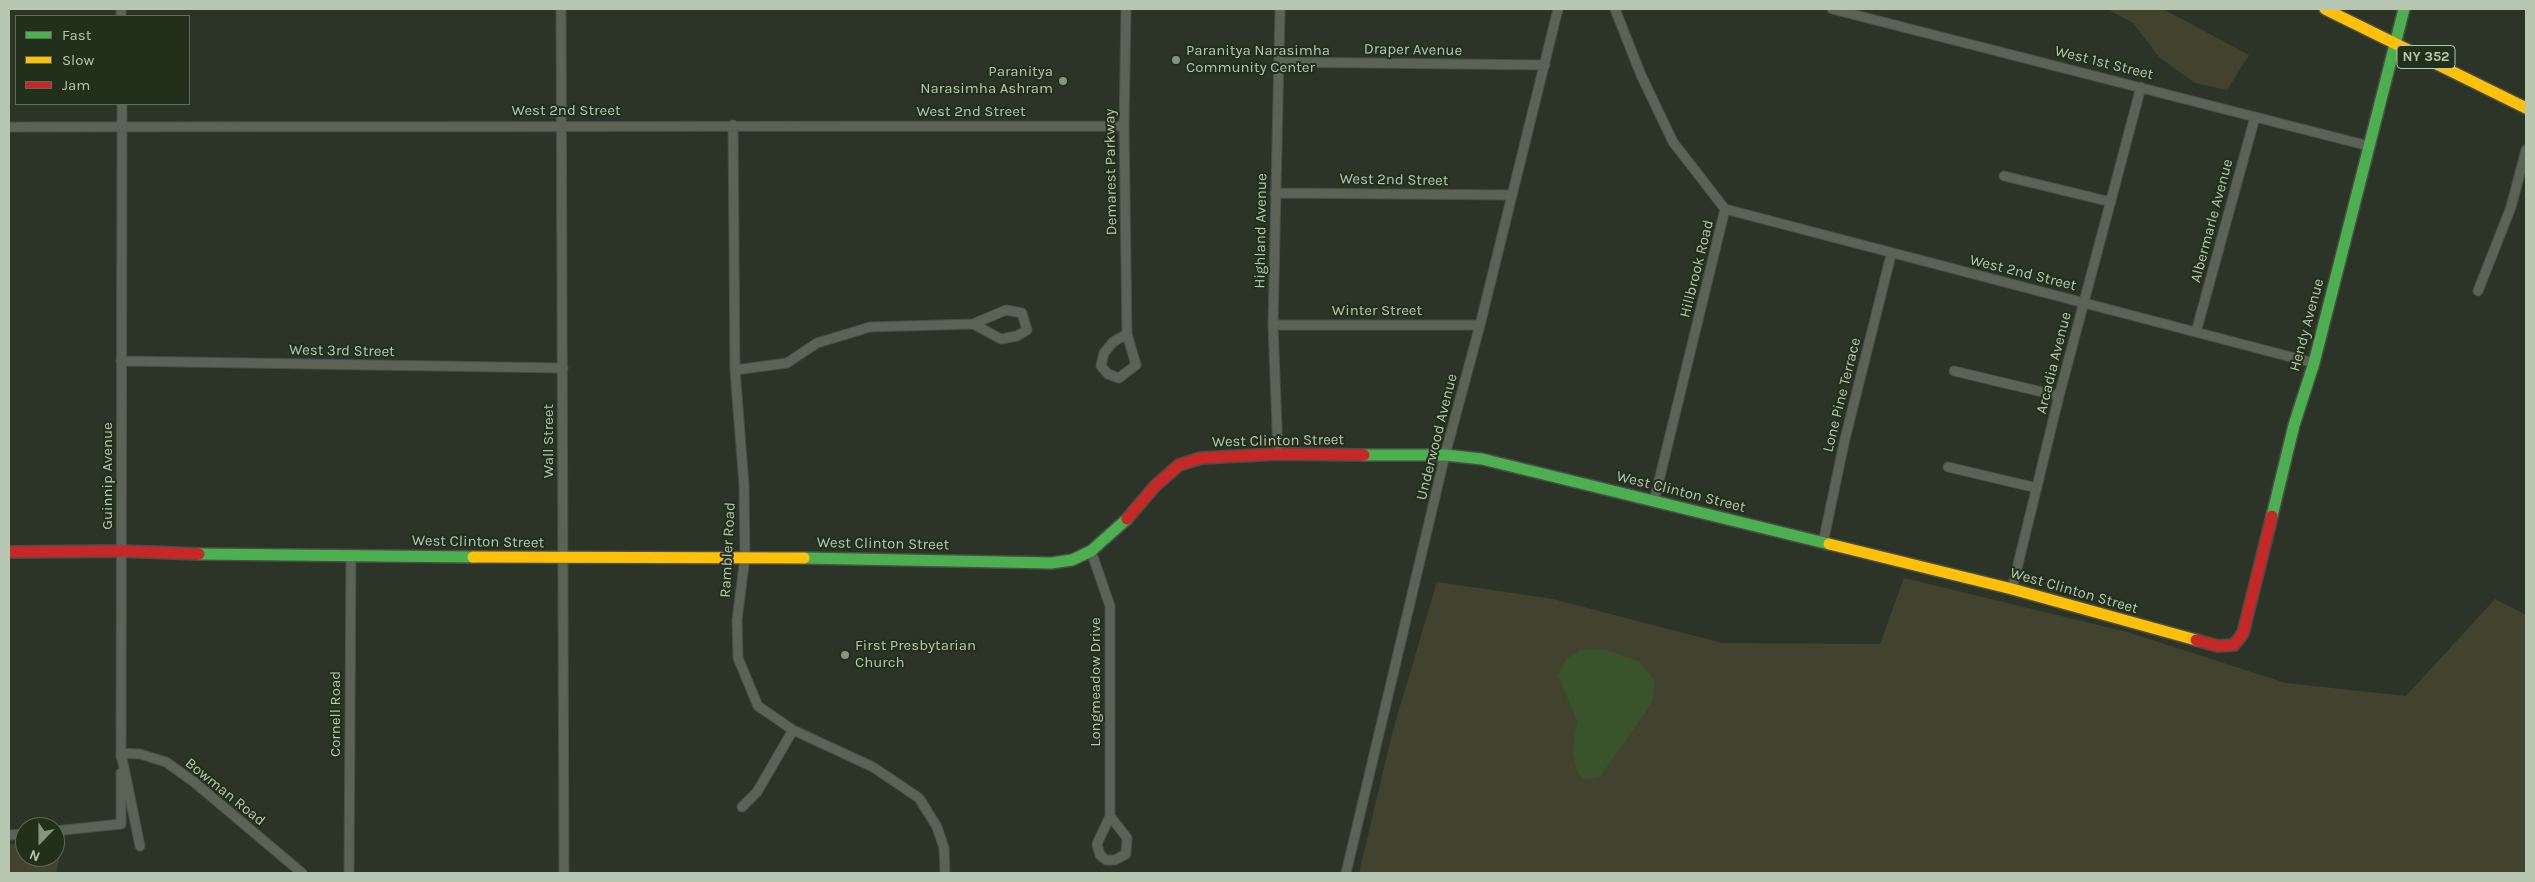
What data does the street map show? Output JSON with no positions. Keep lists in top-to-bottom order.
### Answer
{
  "streets": {
    "street": [
      "Draper Avenue",
      "NY 352",
      "West 1st Street",
      "West 2nd Street",
      "Demarest Parkway",
      "Albermarle Avenue",
      "Highland Avenue",
      "Hillbrook Road",
      "Winter Street",
      "Hendy Avenue",
      "West 3rd Street",
      "Arcadia Avenue",
      "Lone Pine Terrace",
      "Underwood Avenue",
      "Wall Street",
      "West Clinton Street",
      "Guinnip Avenue",
      "Rambler Road",
      "Longmeadow Drive",
      "Cornell Road",
      "Bowman Road"
    ]
  },
  "crossings": [
    ["Draper Avenue", "Highland Avenue"],
    ["Draper Avenue", "Underwood Avenue"],
    ["NY 352", "Hendy Avenue"],
    ["West 1st Street", "Albermarle Avenue"],
    ["West 1st Street", "Hendy Avenue"],
    ["West 1st Street", "Arcadia Avenue"],
    ["West 2nd Street", "Demarest Parkway"],
    ["West 2nd Street", "Albermarle Avenue"],
    ["West 2nd Street", "Highland Avenue"],
    ["West 2nd Street", "Hillbrook Road"],
    ["West 2nd Street", "Hendy Avenue"],
    ["West 2nd Street", "Arcadia Avenue"],
    ["West 2nd Street", "Lone Pine Terrace"],
    ["West 2nd Street", "Underwood Avenue"],
    ["West 2nd Street", "Wall Street"],
    ["West 2nd Street", "Guinnip Avenue"],
    ["West 2nd Street", "Rambler Road"],
    ["Highland Avenue", "Winter Street"],
    ["Highland Avenue", "West Clinton Street"],
    ["Hillbrook Road", "West Clinton Street"],
    ["Winter Street", "Underwood Avenue"],
    ["Hendy Avenue", "West Clinton Street"],
    ["West 3rd Street", "Wall Street"],
    ["West 3rd Street", "Guinnip Avenue"],
    ["Arcadia Avenue", "West Clinton Street"],
    ["Lone Pine Terrace", "West Clinton Street"],
    ["Underwood Avenue", "West Clinton Street"],
    ["Wall Street", "West Clinton Street"],
    ["West Clinton Street", "Guinnip Avenue"],
    ["West Clinton Street", "Rambler Road"],
    ["West Clinton Street", "Longmeadow Drive"],
    ["West Clinton Street", "Cornell Road"],
    ["Guinnip Avenue", "Bowman Road"]
  ],
  "places": ["Paranitya Narasimha Community Center", "Paranitya Narasimha Ashram", "First Presbytarian Church"],
  "legend": ["Fast", "Slow", "Jam"],
  "north": "bottom"
}
